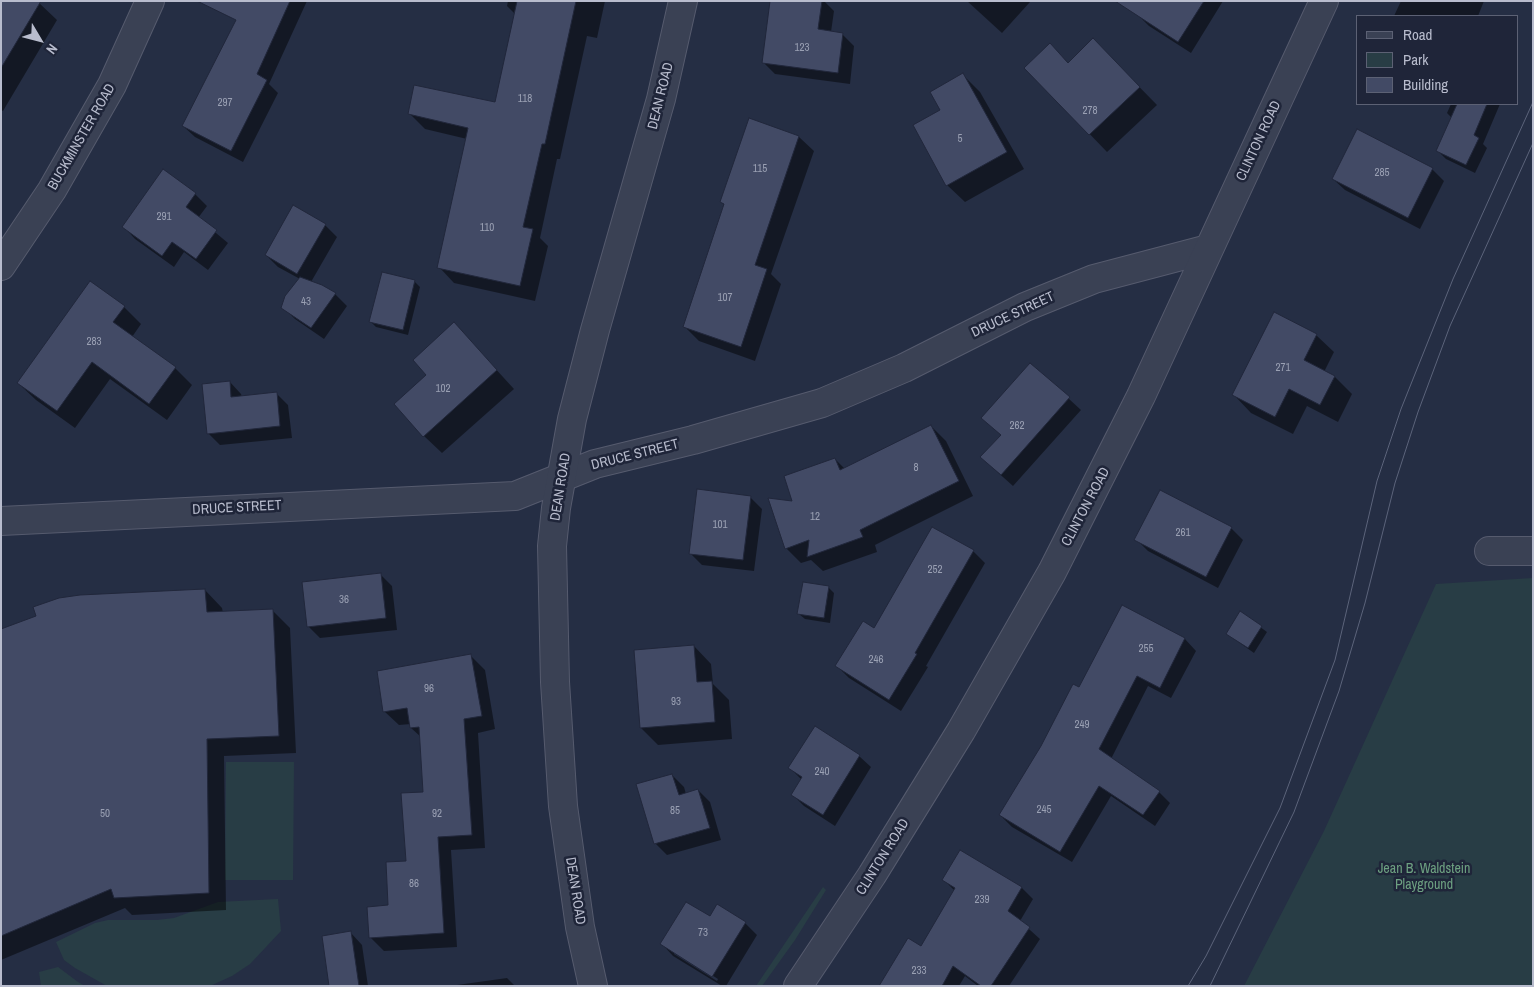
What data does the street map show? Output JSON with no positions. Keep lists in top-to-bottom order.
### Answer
{
  "streets": {
    "street": [
      "DEAN ROAD",
      "BUCKMINSTER ROAD",
      "CLINTON ROAD",
      "DRUCE STREET"
    ]
  },
  "crossings": [
    ["DEAN ROAD", "DRUCE STREET"],
    ["CLINTON ROAD", "DRUCE STREET"]
  ],
  "parks": ["Jean B. Waldstein Playground"],
  "house_numbers": [
    "123",
    "118",
    "297",
    "278",
    "5",
    "115",
    "285",
    "291",
    "110",
    "107",
    "43",
    "283",
    "271",
    "102",
    "262",
    "8",
    "12",
    "101",
    "261",
    "252",
    "36",
    "255",
    "246",
    "96",
    "93",
    "249",
    "240",
    "245",
    "85",
    "50",
    "92",
    "86",
    "239",
    "73",
    "233"
  ],
  "legend": ["Road", "Park", "Building"],
  "north": "bottom right"
}
